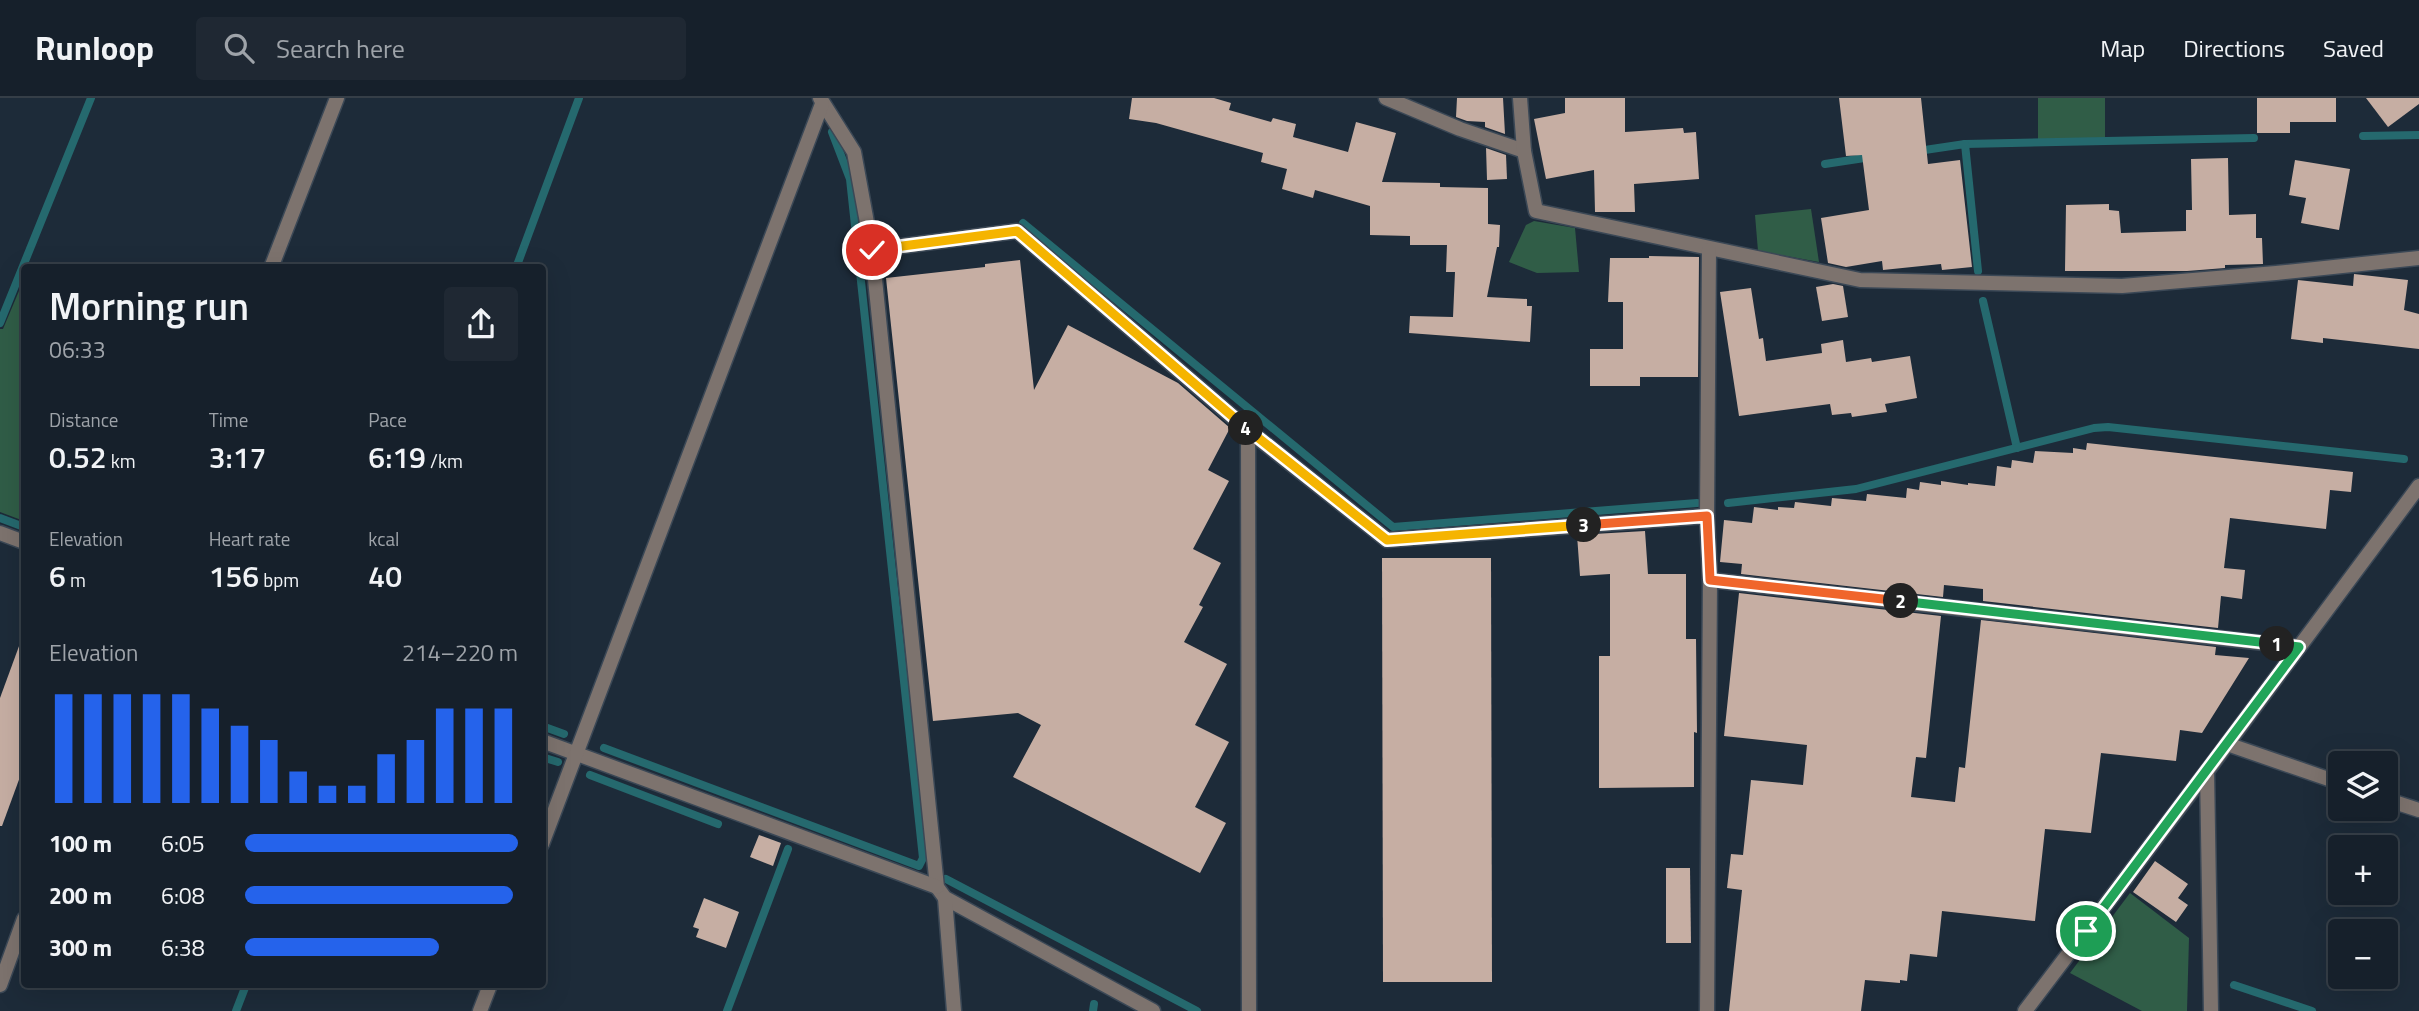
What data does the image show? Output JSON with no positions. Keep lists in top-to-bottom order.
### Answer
{
  "page": {
    "header": "Runloop",
    "search": "Search here",
    "nav": ["Map", "Directions", "Saved"],
    "heading": ["Morning run", "06:33"],
    "stats": [
      ["Distance", "0.52 km"],
      ["Time", "3:17"],
      ["Pace", "6:19 /km"],
      ["Elevation", "6 m"],
      ["Heart rate", "156 bpm"],
      ["kcal", "40"]
    ],
    "pins": [
      "4",
      "3",
      "2",
      "1"
    ],
    "chart": ["Elevation", "214–220 m"],
    "map_buttons": ["+", "−"],
    "list": [
      {
        "name": "100 m",
        "note": "6:05"
      },
      {
        "name": "200 m",
        "note": "6:08"
      },
      {
        "name": "300 m",
        "note": "6:38"
      }
    ]
  }
}
